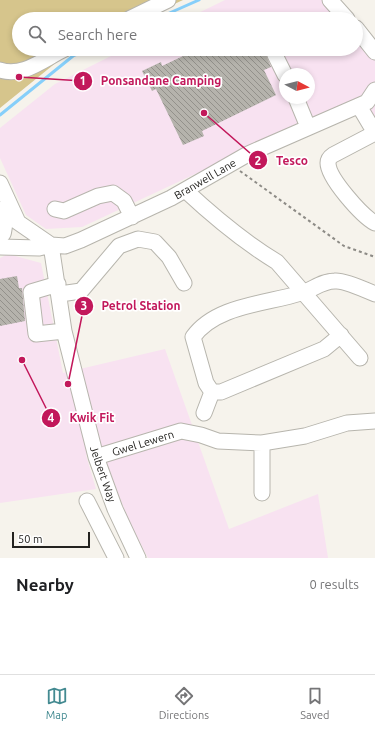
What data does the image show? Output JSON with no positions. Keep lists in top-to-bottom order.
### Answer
{
  "streets": {
    "street": ["Branwell Lane", "Gwel Lewern", "Jelbert Way"]
  },
  "crossings": [
    ["Branwell Lane", "Jelbert Way"],
    ["Gwel Lewern", "Jelbert Way"]
  ],
  "places": [
    "Ponsandane Camping",
    "Tesco",
    "Kwik Fit",
    "Petrol Station"
  ],
  "scale_bar": "50 m",
  "north": "right",
  "page": {
    "search": "Search here",
    "scale": "50 m",
    "heading": ["Nearby", "0 results"],
    "nav": ["Map", "Directions", "Saved"]
  }
}
